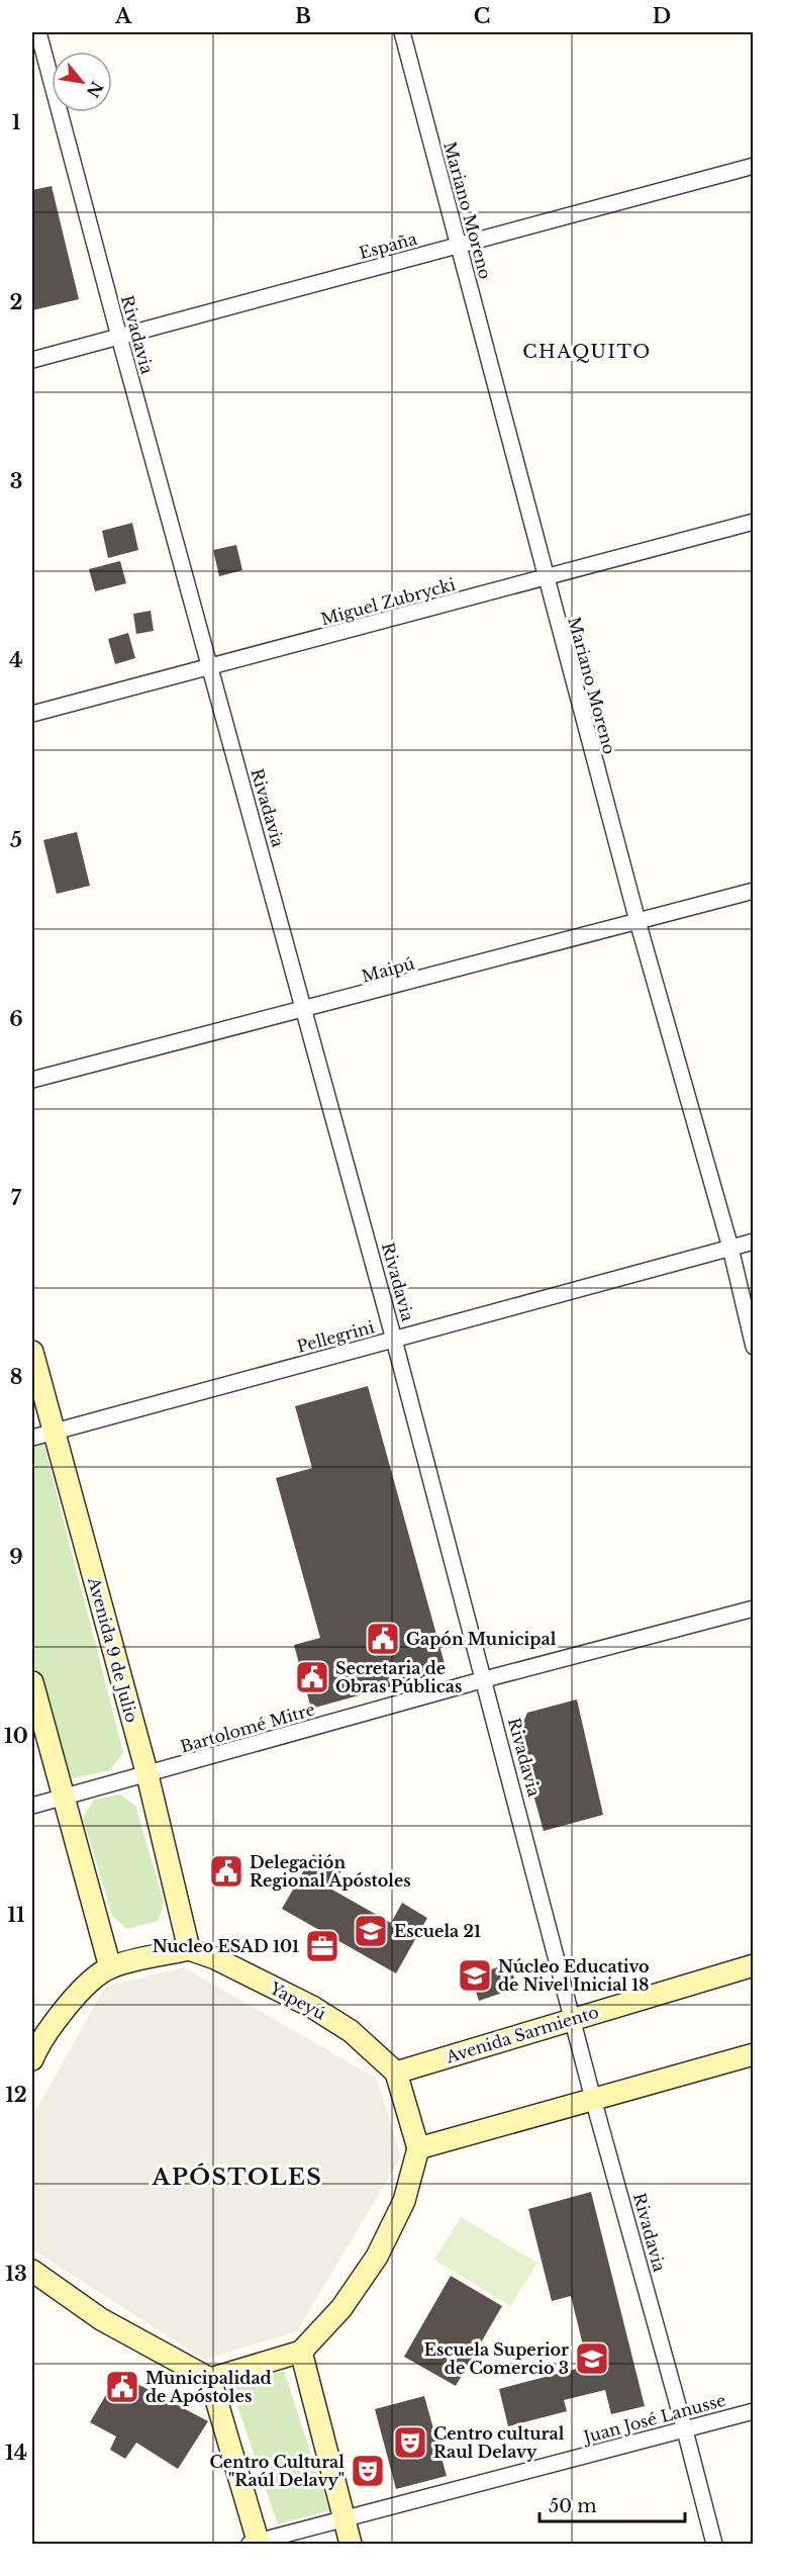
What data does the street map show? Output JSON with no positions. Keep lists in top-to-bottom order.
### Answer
{
  "streets": {
    "main road": ["Avenida 9 de Julio", "Yapeyú", "Avenida Sarmiento"],
    "street": [
      "Mariano Moreno",
      "España",
      "Rivadavia",
      "Miguel Zubrycki",
      "Maipú",
      "Pellegrini",
      "Bartolomé Mitre",
      "Juan José Lanusse"
    ]
  },
  "crossings": [
    ["Mariano Moreno", "España"],
    ["Mariano Moreno", "Miguel Zubrycki"],
    ["Mariano Moreno", "Maipú"],
    ["Mariano Moreno", "Pellegrini"],
    ["España", "Rivadavia"],
    ["Rivadavia", "Miguel Zubrycki"],
    ["Rivadavia", "Maipú"],
    ["Rivadavia", "Pellegrini"],
    ["Rivadavia", "Bartolomé Mitre"],
    ["Rivadavia", "Avenida Sarmiento"],
    ["Rivadavia", "Juan José Lanusse"],
    ["Pellegrini", "Avenida 9 de Julio"],
    ["Avenida 9 de Julio", "Bartolomé Mitre"],
    ["Avenida 9 de Julio", "Yapeyú"],
    ["Yapeyú", "Avenida Sarmiento"]
  ],
  "districts": ["CHAQUITO", "APÓSTOLES"],
  "places": {
    "public building": [
      "Gapón Municipal",
      "Secretaria de Obras Públicas",
      "Delegación Regional Apóstoles",
      "Municipalidad de Apóstoles"
    ],
    "school or university": ["Escuela 21", "Núcleo Educativo de Nivel Inicial 18", "Escuela Superior de Comercio 3"],
    "office": ["Nucleo ESAD 101"],
    "theatre": ["Centro cultural Raul Delavy", "Centro Cultural \"Raúl Delavy\""]
  },
  "scale_bar": "50 m",
  "north": "bottom right",
  "grid": {
    "columns": [
      "A",
      "B",
      "C",
      "D"
    ],
    "rows": [
      "1",
      "2",
      "3",
      "4",
      "5",
      "6",
      "7",
      "8",
      "9",
      "10",
      "11",
      "12",
      "13",
      "14"
    ]
  }
}
